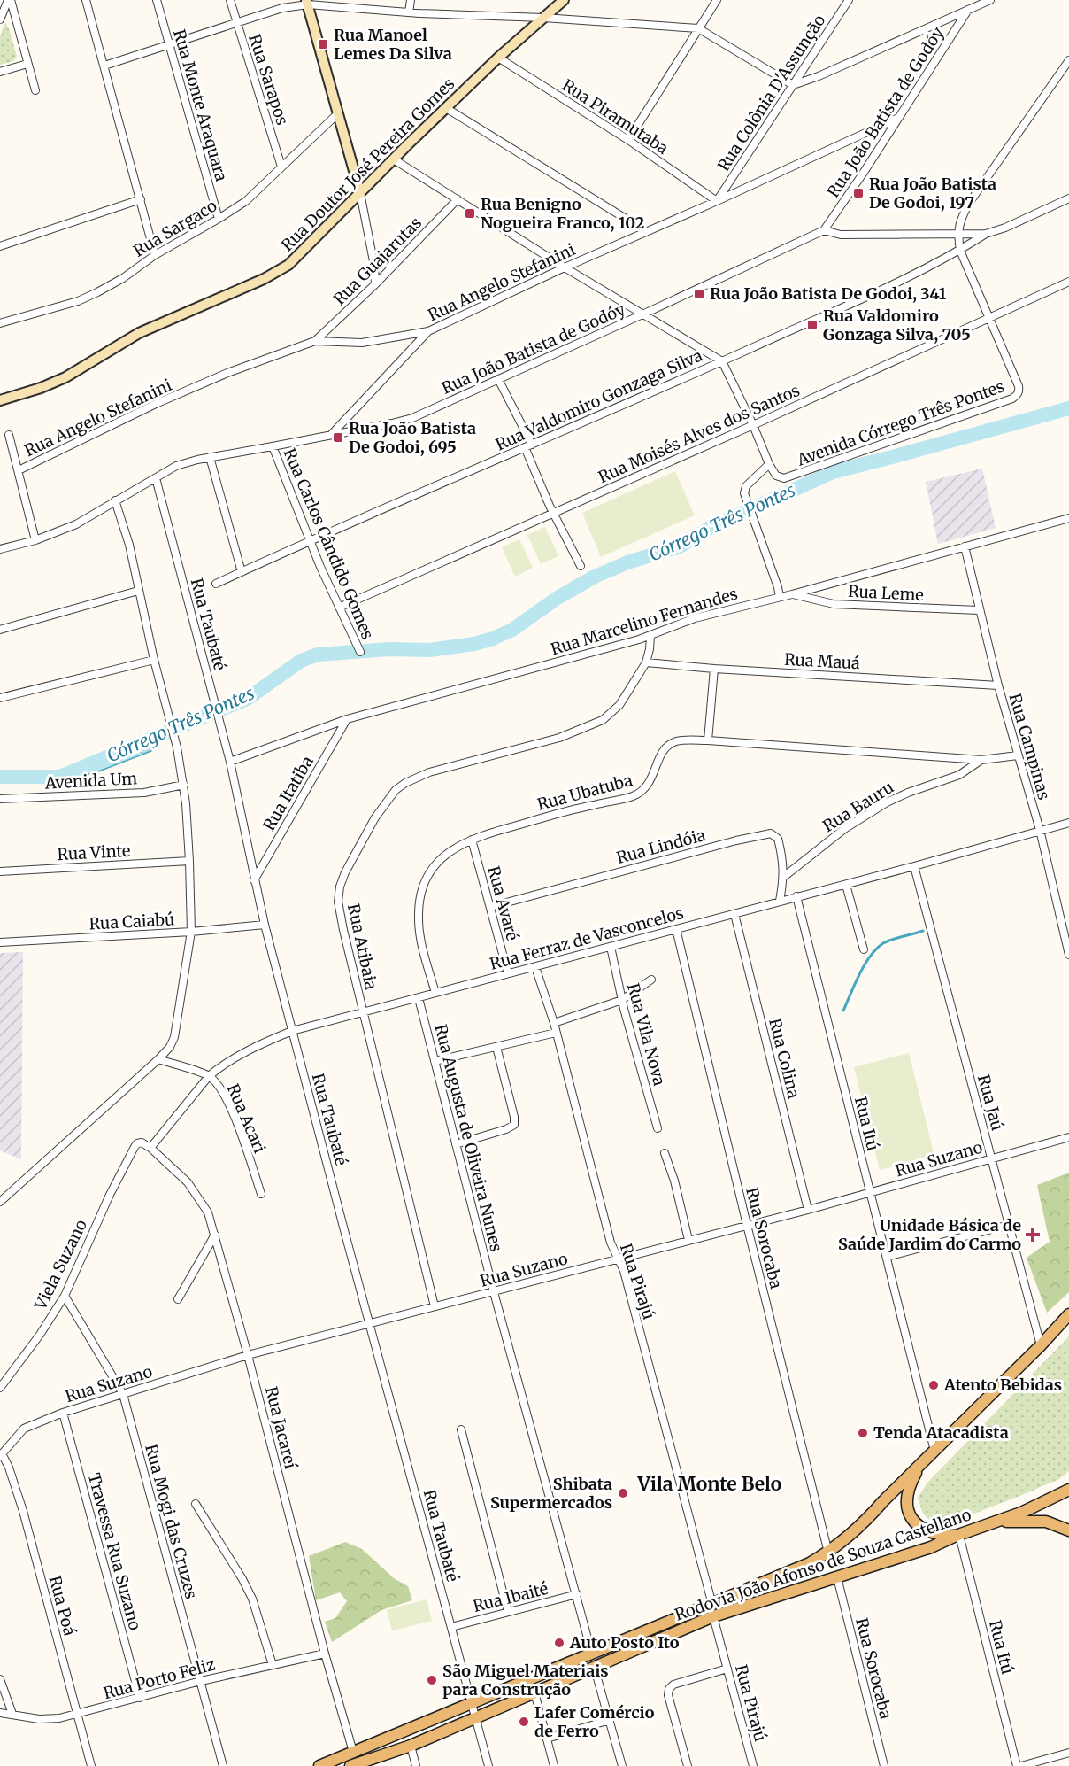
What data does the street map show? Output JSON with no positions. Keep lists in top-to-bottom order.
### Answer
{
  "streets": {
    "main road": ["Rua Doutor José Pereira Gomes", "Rodovia João Afonso de Souza Castellano"],
    "street": [
      "Rua Sarapos",
      "Rua Colônia D'Assunção",
      "Rua Monte Araquara",
      "Rua João Batista de Godóy",
      "Rua Piramutaba",
      "Rua Sargaco",
      "Rua Guajarutas",
      "Rua Angelo Stefanini",
      "Rua Valdomiro Gonzaga Silva",
      "Avenida Córrego Três Pontes",
      "Rua Moisés Alves dos Santos",
      "Rua Carlos Cândido Gomes",
      "Rua Leme",
      "Rua Marcelino Fernandes",
      "Rua Taubaté",
      "Rua Mauá",
      "Rua Campinas",
      "Avenida Um",
      "Rua Ubatuba",
      "Rua Itatiba",
      "Rua Bauru",
      "Rua Lindóia",
      "Rua Vinte",
      "Rua Avaré",
      "Rua Caiabú",
      "Rua Ferraz de Vasconcelos",
      "Rua Atibaia",
      "Rua Vila Nova",
      "Rua Colina",
      "Rua Jaú",
      "Rua Acari",
      "Rua Itú",
      "Rua Augusta de Oliveira Nunes",
      "Rua Suzano",
      "Rua Sorocaba",
      "Viela Suzano",
      "Rua Pirajú",
      "Rua Jacareí",
      "Rua Mogi das Cruzes",
      "Travessa Rua Suzano",
      "Rua Ibaité",
      "Rua Poá",
      "Rua Porto Feliz"
    ]
  },
  "crossings": [
    ["Rua Sarapos", "Rua Sargaco"],
    ["Rua Colônia D'Assunção", "Rua Piramutaba"],
    ["Rua Colônia D'Assunção", "Rua Angelo Stefanini"],
    ["Rua Monte Araquara", "Rua Sargaco"],
    ["Rua João Batista de Godóy", "Rua Angelo Stefanini"],
    ["Rua João Batista de Godóy", "Rua Carlos Cândido Gomes"],
    ["Rua João Batista de Godóy", "Rua Taubaté"],
    ["Rua Piramutaba", "Rua Doutor José Pereira Gomes"],
    ["Rua Piramutaba", "Rua Angelo Stefanini"],
    ["Rua Guajarutas", "Rua Angelo Stefanini"],
    ["Rua Valdomiro Gonzaga Silva", "Rua Carlos Cândido Gomes"],
    ["Avenida Córrego Três Pontes", "Rua Moisés Alves dos Santos"],
    ["Rua Moisés Alves dos Santos", "Rua Carlos Cândido Gomes"],
    ["Rua Leme", "Rua Marcelino Fernandes"],
    ["Rua Leme", "Rua Campinas"],
    ["Rua Marcelino Fernandes", "Rua Taubaté"],
    ["Rua Marcelino Fernandes", "Rua Campinas"],
    ["Rua Marcelino Fernandes", "Rua Itatiba"],
    ["Rua Marcelino Fernandes", "Rua Atibaia"],
    ["Rua Taubaté", "Rua Itatiba"],
    ["Rua Taubaté", "Rua Caiabú"],
    ["Rua Taubaté", "Rua Ferraz de Vasconcelos"],
    ["Rua Taubaté", "Rua Suzano"],
    ["Rua Taubaté", "Rodovia João Afonso de Souza Castellano"],
    ["Rua Taubaté", "Rua Ibaité"],
    ["Rua Mauá", "Rua Campinas"],
    ["Rua Mauá", "Rua Atibaia"],
    ["Rua Campinas", "Rua Ubatuba"],
    ["Rua Campinas", "Rua Ferraz de Vasconcelos"],
    ["Rua Ubatuba", "Rua Bauru"],
    ["Rua Ubatuba", "Rua Avaré"],
    ["Rua Ubatuba", "Rua Ferraz de Vasconcelos"],
    ["Rua Bauru", "Rua Lindóia"],
    ["Rua Lindóia", "Rua Avaré"],
    ["Rua Lindóia", "Rua Ferraz de Vasconcelos"],
    ["Rua Avaré", "Rua Ferraz de Vasconcelos"],
    ["Rua Ferraz de Vasconcelos", "Rua Atibaia"],
    ["Rua Ferraz de Vasconcelos", "Rua Vila Nova"],
    ["Rua Ferraz de Vasconcelos", "Rua Colina"],
    ["Rua Ferraz de Vasconcelos", "Rua Jaú"],
    ["Rua Ferraz de Vasconcelos", "Rua Acari"],
    ["Rua Ferraz de Vasconcelos", "Rua Itú"],
    ["Rua Ferraz de Vasconcelos", "Rua Augusta de Oliveira Nunes"],
    ["Rua Ferraz de Vasconcelos", "Rua Sorocaba"],
    ["Rua Ferraz de Vasconcelos", "Viela Suzano"],
    ["Rua Ferraz de Vasconcelos", "Rua Pirajú"],
    ["Rua Ferraz de Vasconcelos", "Rua Jacareí"],
    ["Rua Atibaia", "Rua Suzano"],
    ["Rua Colina", "Rua Suzano"],
    ["Rua Jaú", "Rua Suzano"],
    ["Rua Jaú", "Rodovia João Afonso de Souza Castellano"],
    ["Rua Itú", "Rua Suzano"],
    ["Rua Itú", "Rodovia João Afonso de Souza Castellano"],
    ["Rua Augusta de Oliveira Nunes", "Rua Suzano"],
    ["Rua Augusta de Oliveira Nunes", "Rodovia João Afonso de Souza Castellano"],
    ["Rua Augusta de Oliveira Nunes", "Rua Ibaité"],
    ["Rua Suzano", "Rua Sorocaba"],
    ["Rua Suzano", "Rua Pirajú"],
    ["Rua Suzano", "Rua Jacareí"],
    ["Rua Suzano", "Rua Mogi das Cruzes"],
    ["Rua Suzano", "Travessa Rua Suzano"],
    ["Rua Suzano", "Rua Poá"],
    ["Rua Sorocaba", "Rodovia João Afonso de Souza Castellano"],
    ["Viela Suzano", "Rua Jacareí"],
    ["Viela Suzano", "Rua Mogi das Cruzes"],
    ["Rua Pirajú", "Rodovia João Afonso de Souza Castellano"],
    ["Rua Jacareí", "Rodovia João Afonso de Souza Castellano"],
    ["Rua Jacareí", "Rua Porto Feliz"],
    ["Rua Mogi das Cruzes", "Rua Porto Feliz"],
    ["Travessa Rua Suzano", "Rua Porto Feliz"],
    ["Rua Poá", "Rua Porto Feliz"]
  ],
  "districts": ["Vila Monte Belo"],
  "water": ["Córrego Três Pontes"],
  "places": {
    "transit": [
      "Rua Manoel Lemes Da Silva",
      "Rua João Batista De Godoi, 197",
      "Rua Benigno Nogueira Franco, 102",
      "Rua João Batista De Godoi, 341",
      "Rua Valdomiro Gonzaga Silva, 705",
      "Rua João Batista De Godoi, 695"
    ],
    "health": ["Unidade Básica de Saúde Jardim do Carmo"],
    "other": [
      "Atento Bebidas",
      "Tenda Atacadista",
      "Shibata Supermercados",
      "Auto Posto Ito",
      "São Miguel Materiais para Construção",
      "Lafer Comércio de Ferro"
    ]
  }
}
